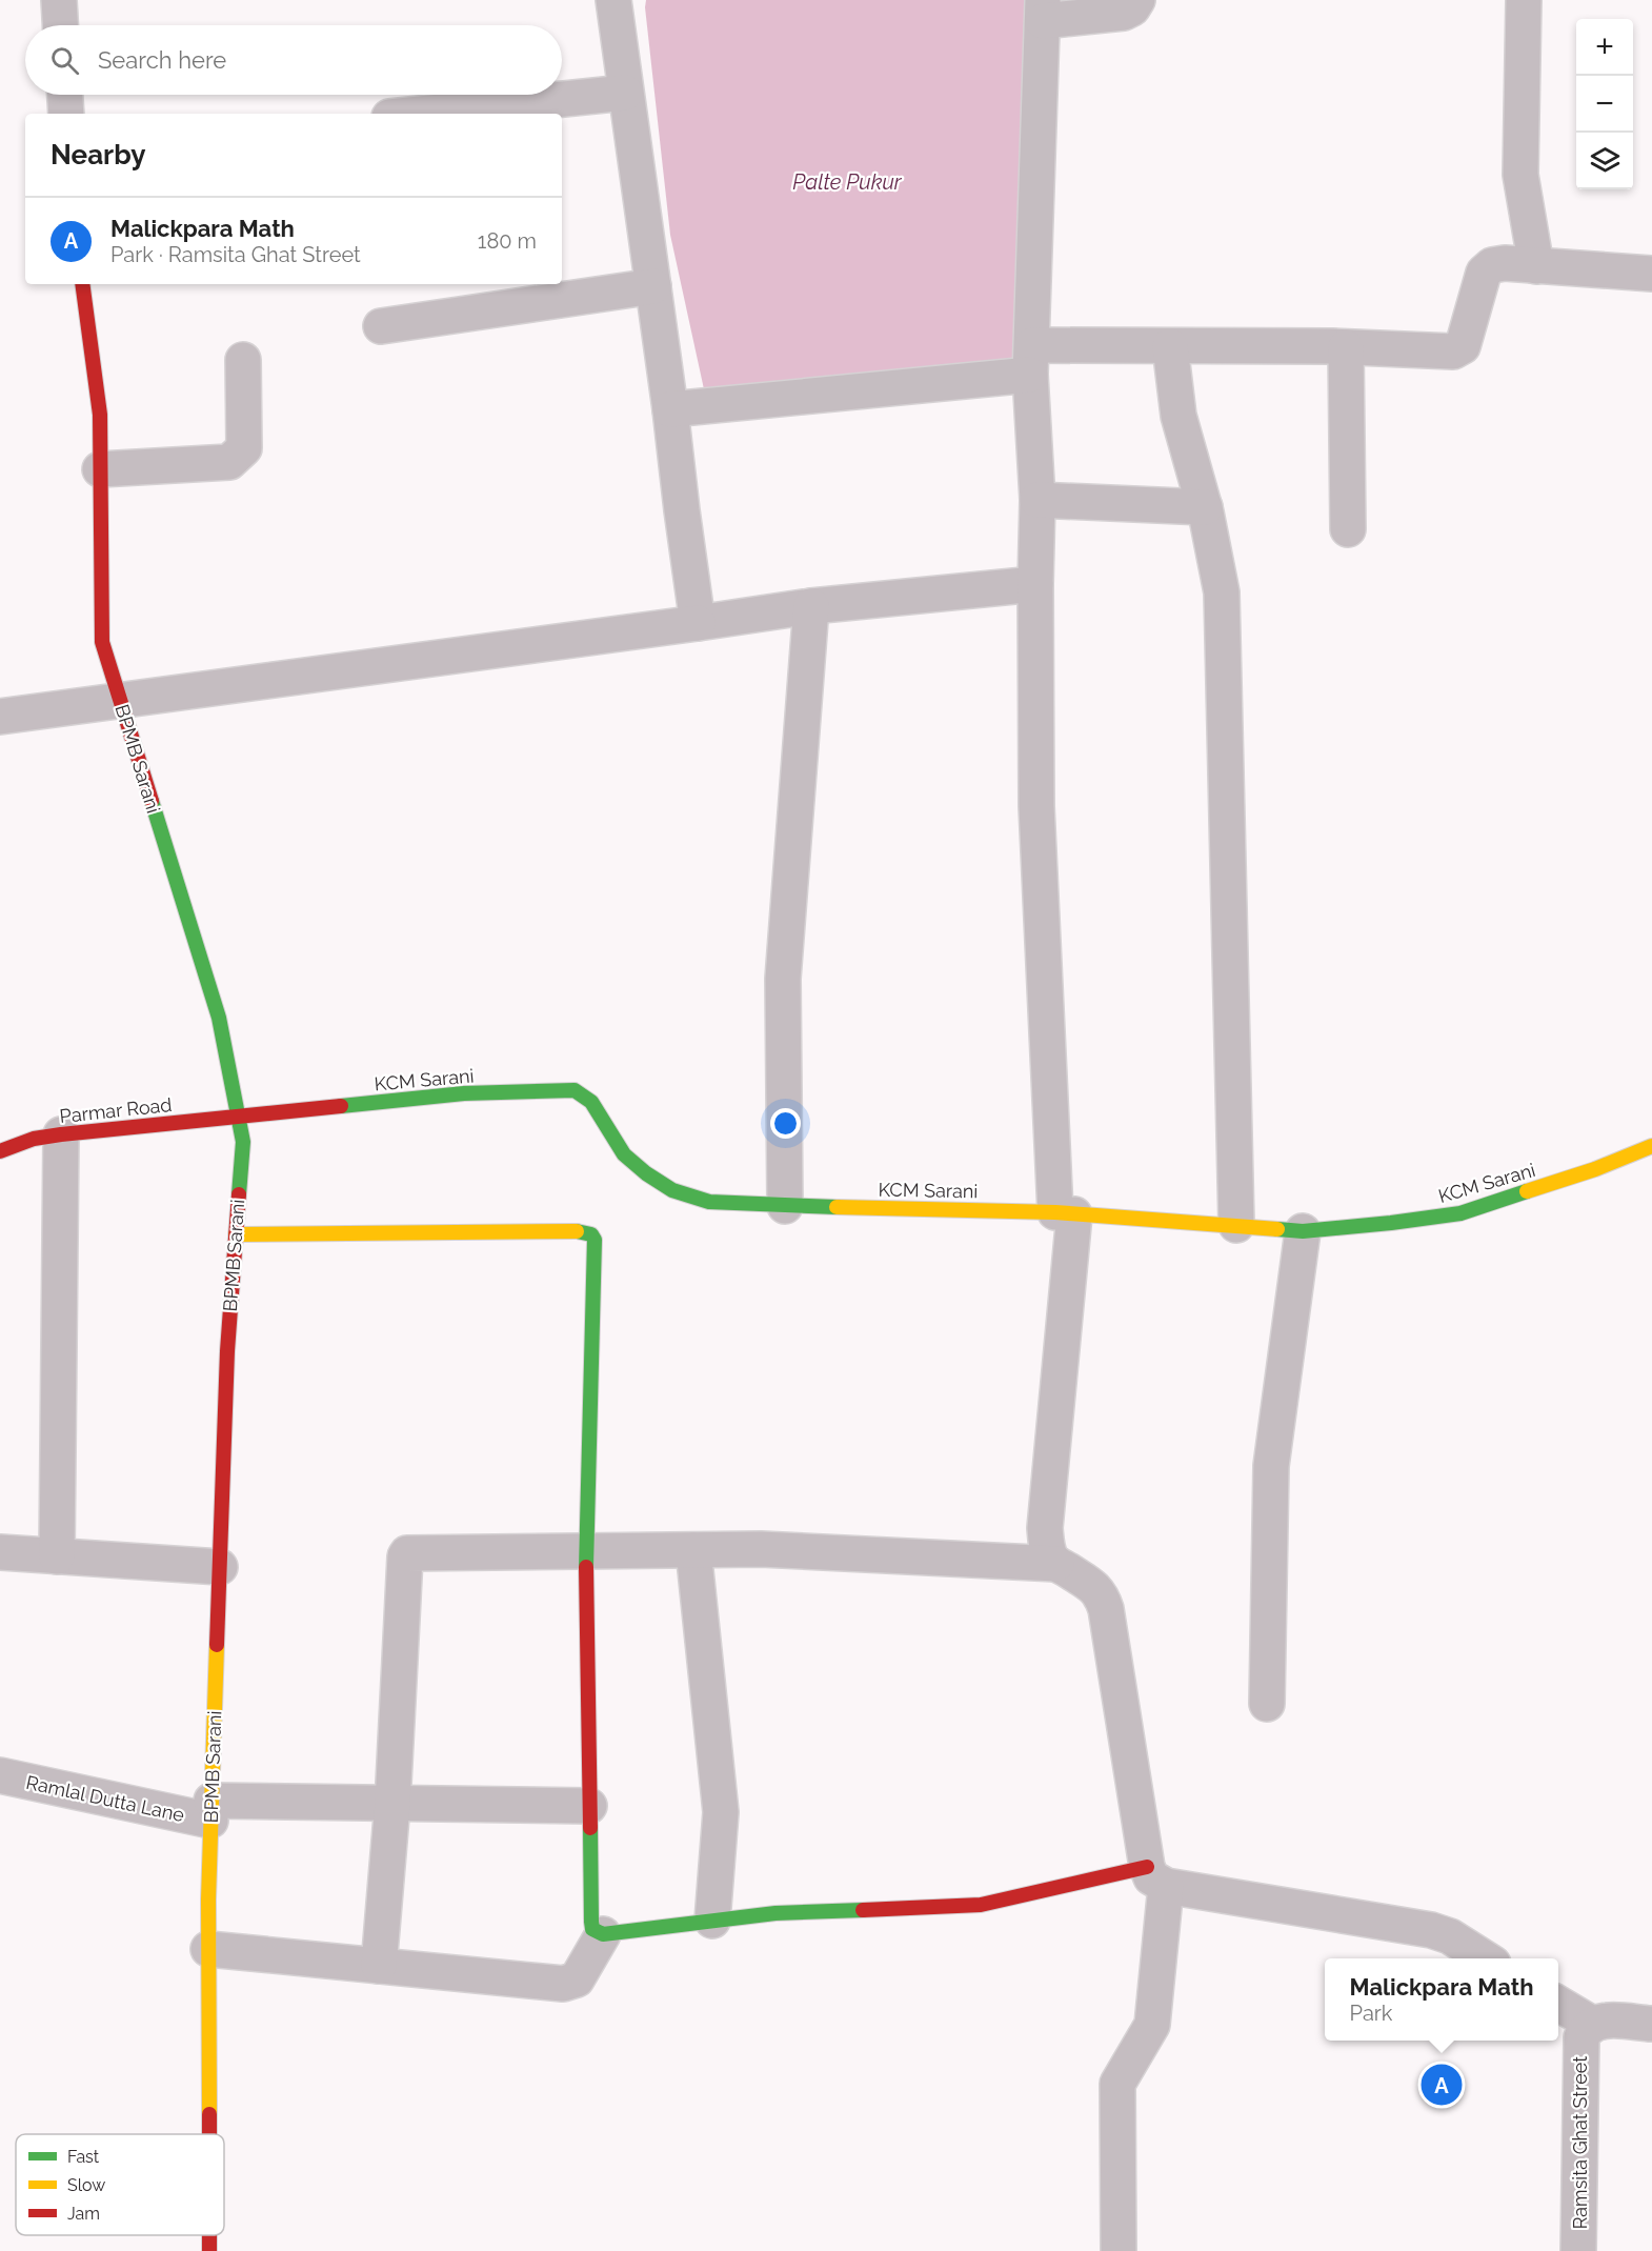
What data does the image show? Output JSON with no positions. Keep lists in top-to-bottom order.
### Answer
{
  "streets": {
    "street": [
      "BPMB Sarani",
      "KCM Sarani",
      "Parmar Road",
      "Ramlal Dutta Lane",
      "Ramsita Ghat Street"
    ]
  },
  "crossings": [
    ["BPMB Sarani", "KCM Sarani"],
    ["BPMB Sarani", "Parmar Road"],
    ["BPMB Sarani", "Ramlal Dutta Lane"],
    ["KCM Sarani", "Parmar Road"]
  ],
  "water": ["Palte Pukur"],
  "legend": ["Fast", "Slow", "Jam"],
  "page": {
    "map_buttons": ["+", "−"],
    "search": "Search here",
    "heading": "Nearby",
    "list": [
      {
        "mark": "A",
        "name": "Malickpara Math",
        "note": "Park · Ramsita Ghat Street",
        "value": "180 m"
      }
    ],
    "popup": ["Malickpara Math", "Park"],
    "pins": "A"
  }
}
